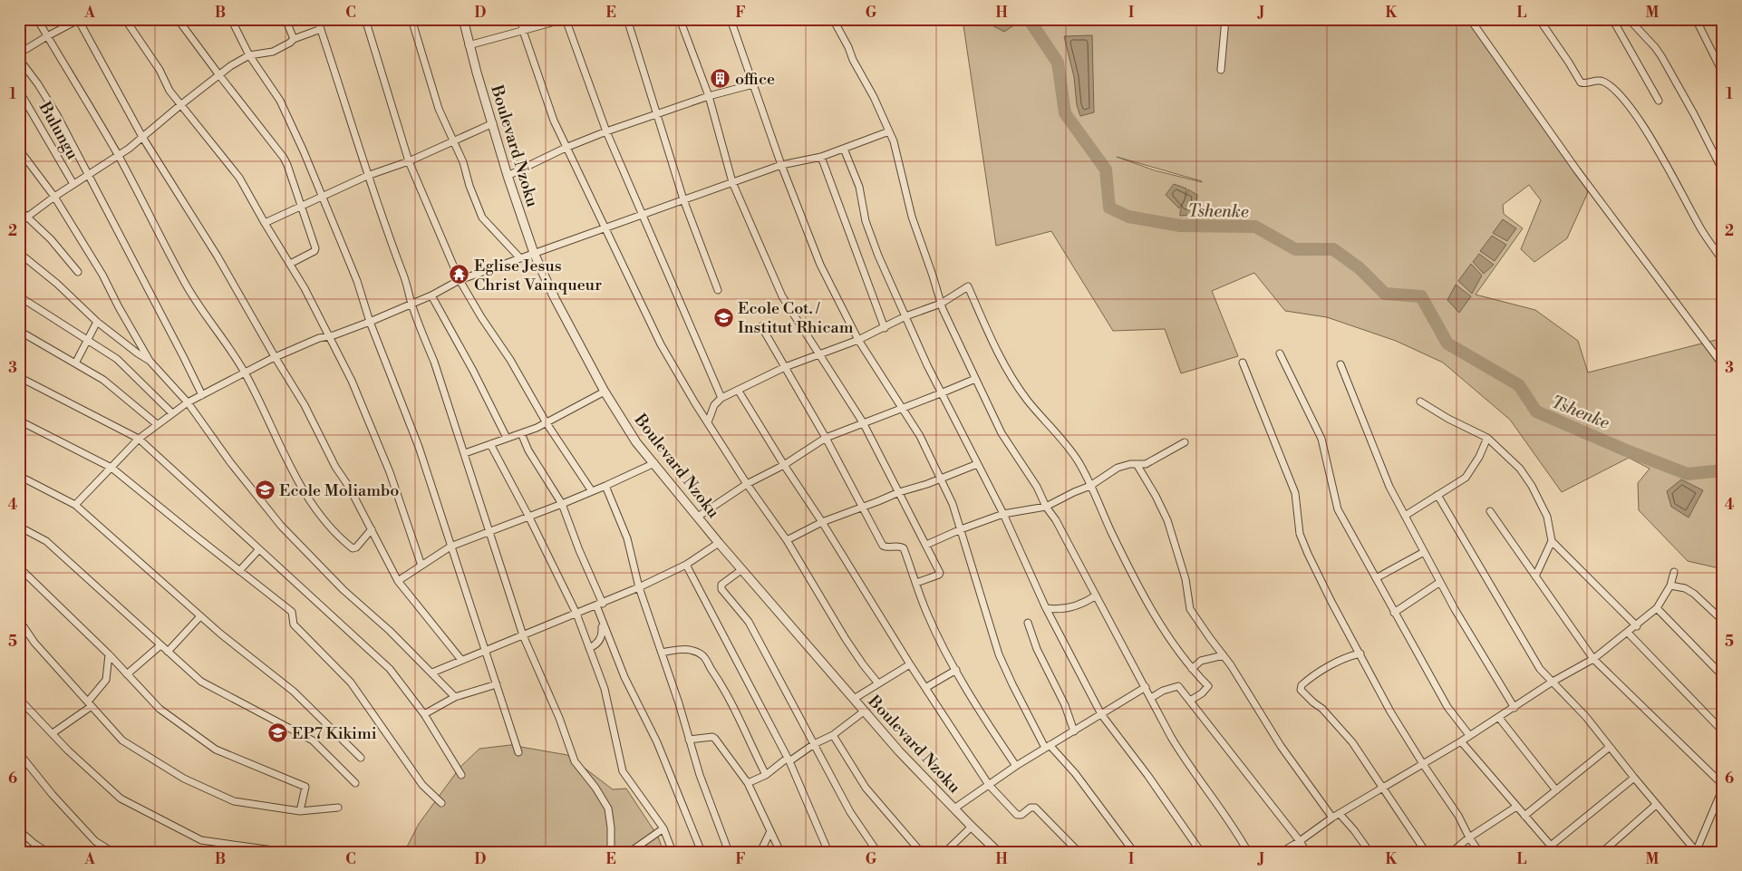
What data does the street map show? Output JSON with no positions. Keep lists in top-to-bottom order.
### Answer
{
  "streets": {
    "street": ["Bulungu", "Boulevard Nzoku"]
  },
  "water": ["Tshenke"],
  "places": {
    "building": ["office"],
    "temple": ["Eglise Jesus Christ Vainqueur"],
    "school or university": ["Ecole Cot. / Institut Rhicam", "Ecole Moliambo", "EP7 Kikimi"]
  },
  "grid": {
    "columns": [
      "A",
      "B",
      "C",
      "D",
      "E",
      "F",
      "G",
      "H",
      "I",
      "J",
      "K",
      "L",
      "M"
    ],
    "rows": [
      "1",
      "2",
      "3",
      "4",
      "5",
      "6"
    ]
  }
}
